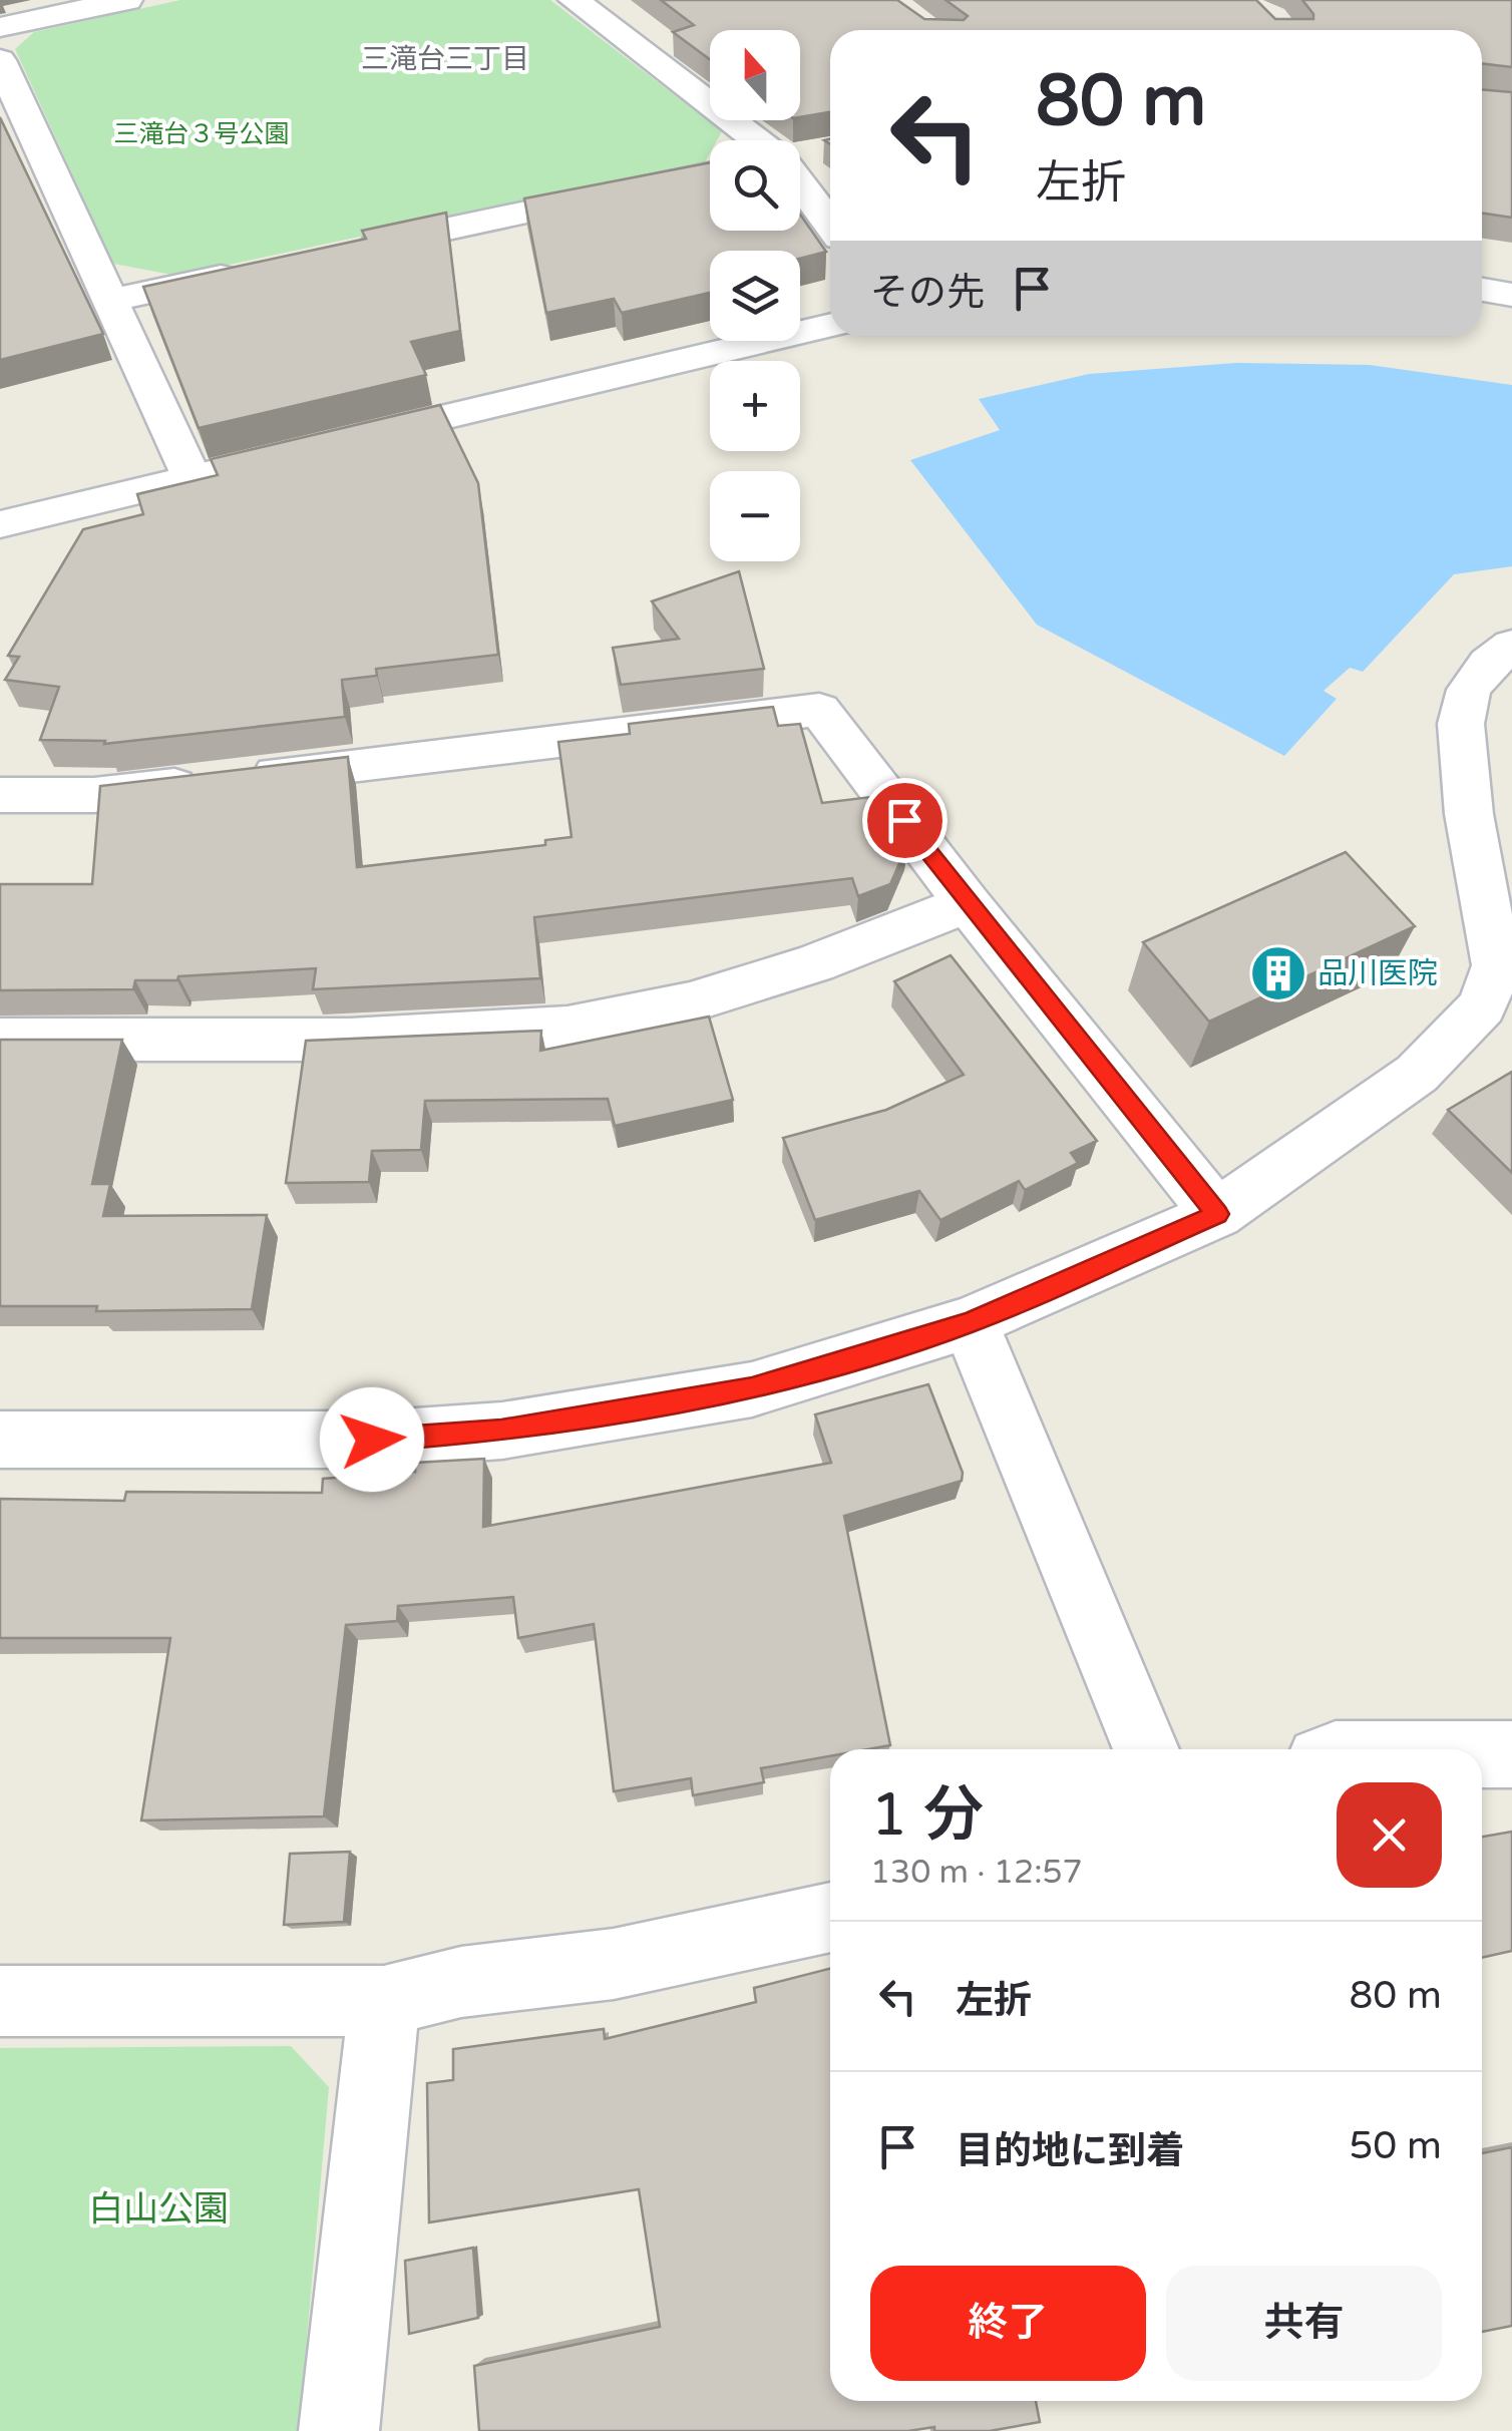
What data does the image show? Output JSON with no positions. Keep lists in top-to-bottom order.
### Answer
{
  "districts": ["三滝台三丁目"],
  "parks": ["三滝台３号公園", "白山公園"],
  "places": {
    "building": ["品川医院"]
  },
  "north": "top",
  "page": {
    "map_buttons": ["+", "−"],
    "turn": ["80 m", "左折"],
    "then": "その先",
    "heading": ["1 分", "130 m · 12:57"],
    "list": [
      {
        "name": "左折",
        "value": "80 m"
      },
      {
        "name": "目的地に到着",
        "value": "50 m"
      }
    ],
    "buttons": ["終了", "共有"]
  }
}
